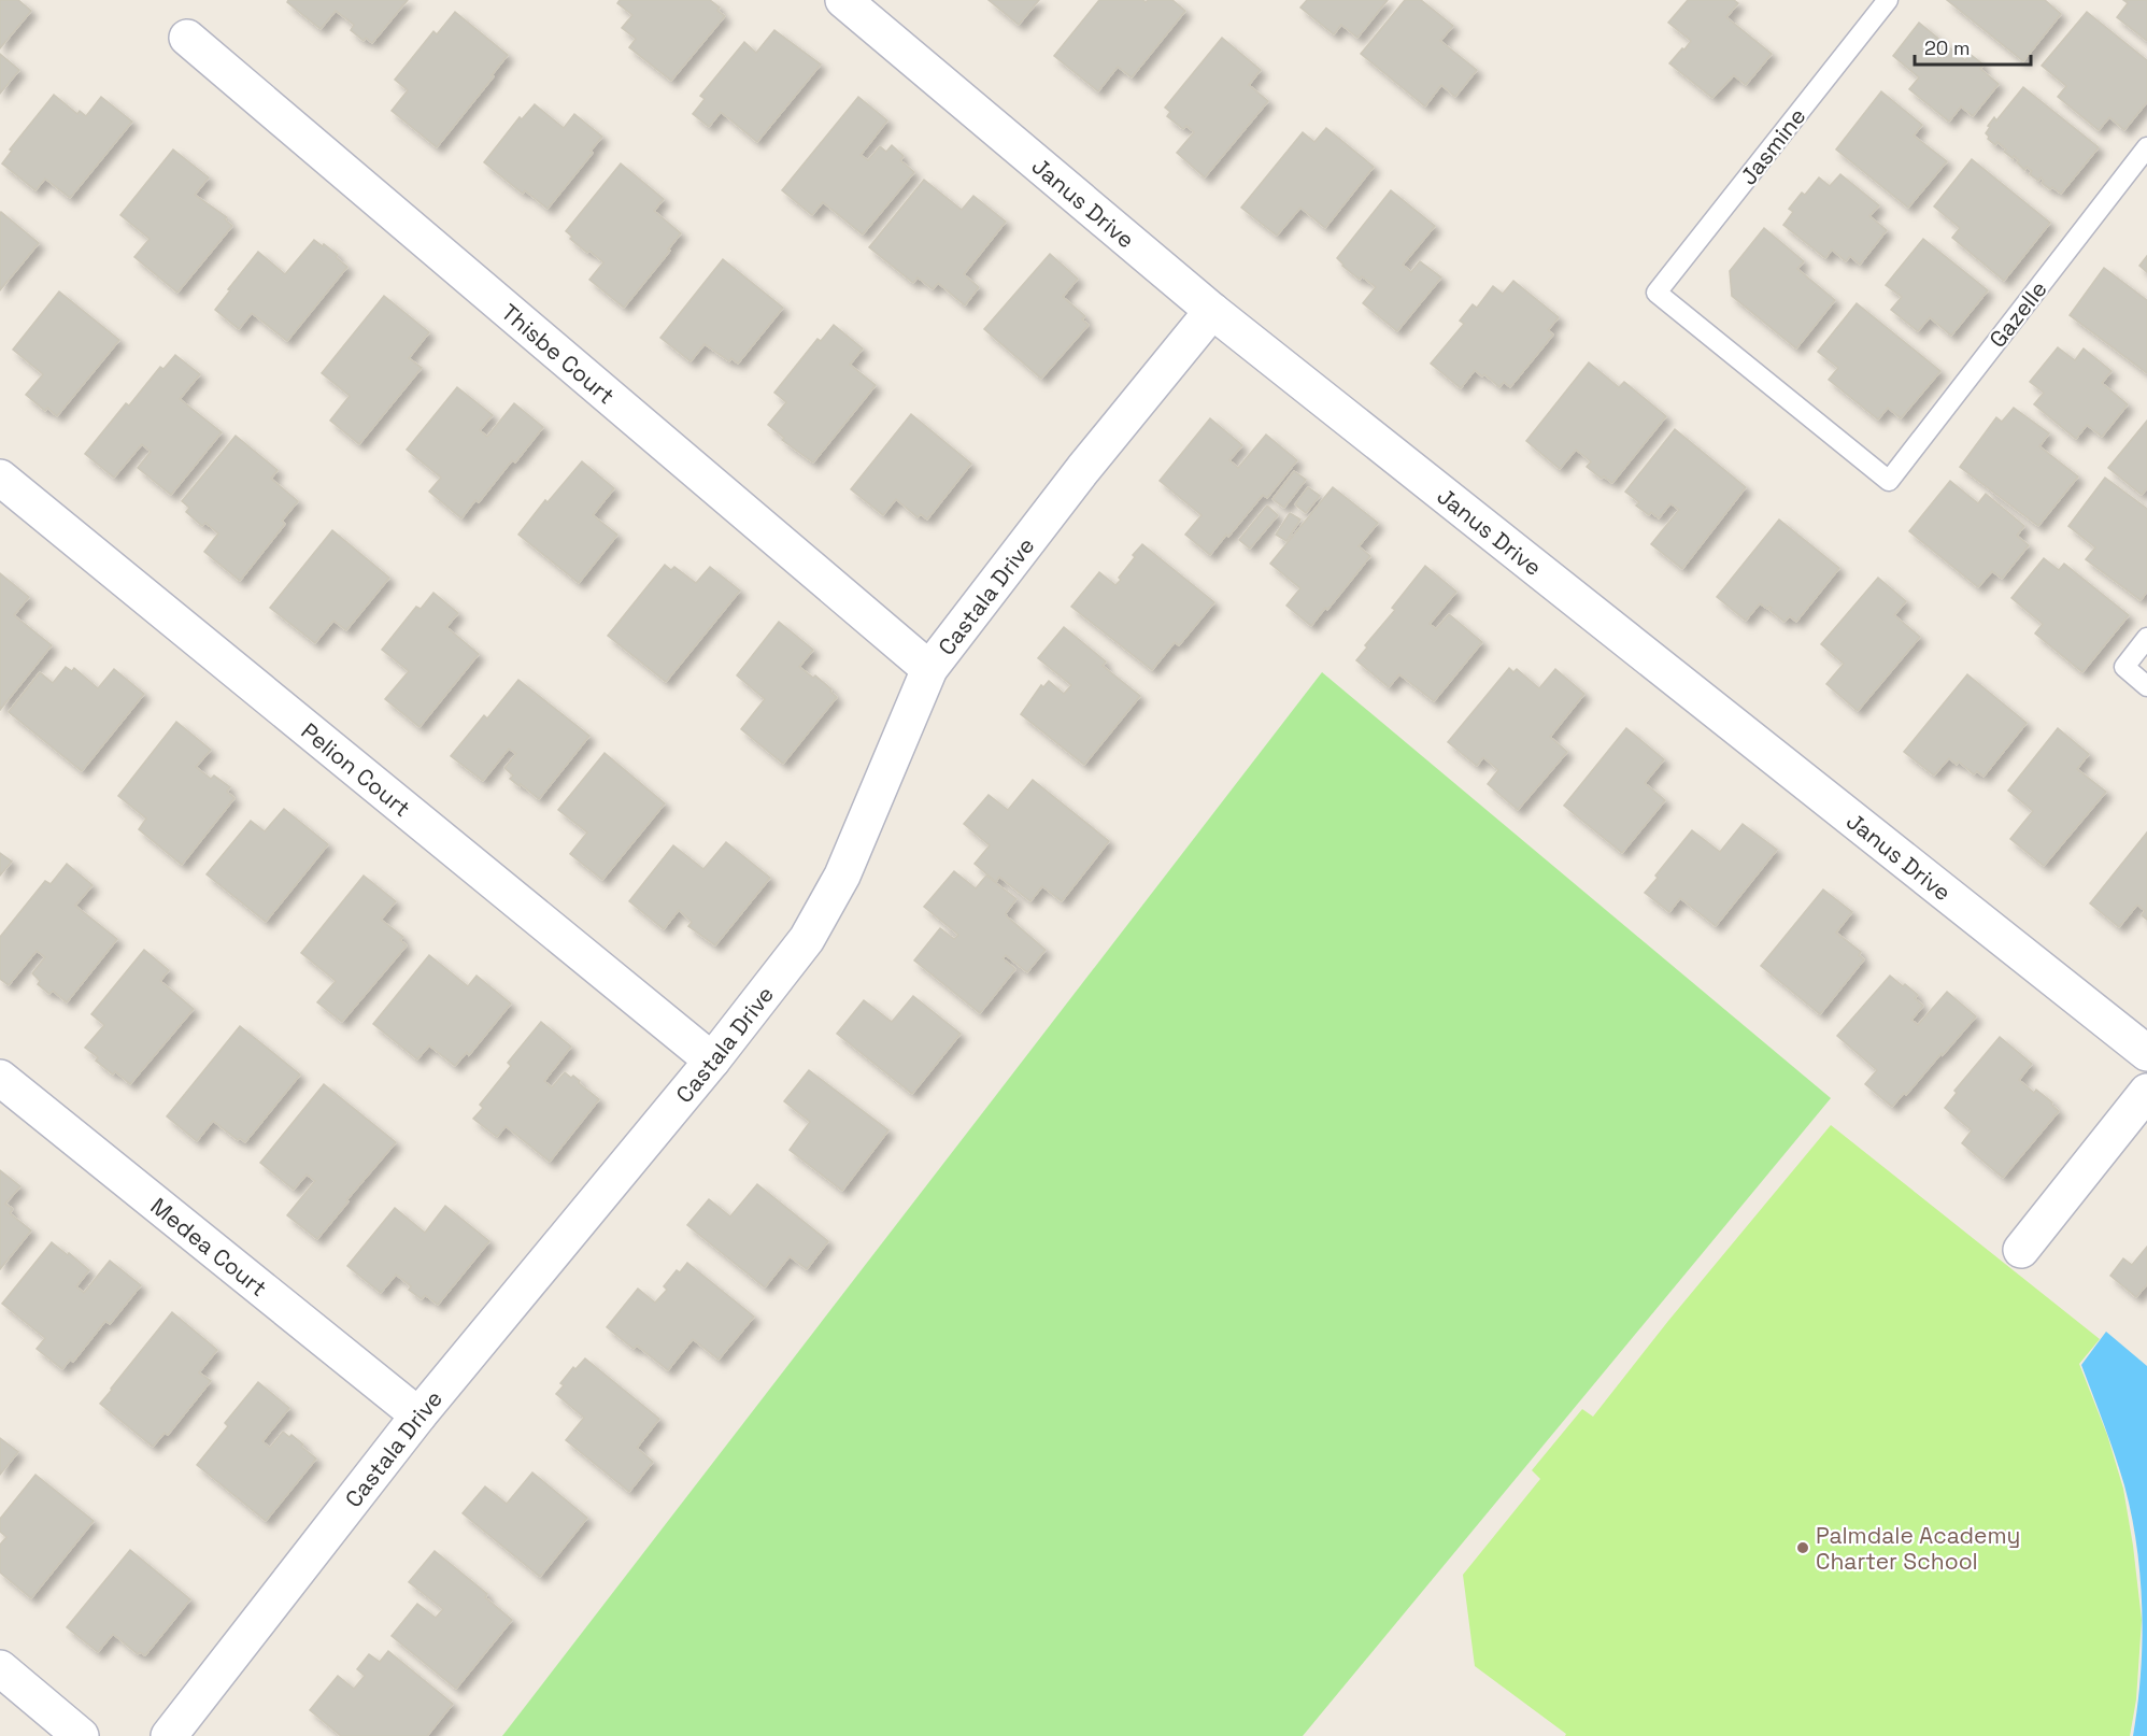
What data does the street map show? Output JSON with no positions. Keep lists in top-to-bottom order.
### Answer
{
  "streets": {
    "street": [
      "Janus Drive",
      "Thisbe Court",
      "Castala Drive",
      "Pelion Court",
      "Medea Court"
    ],
    "lane": ["Jasmine", "Gazelle"]
  },
  "crossings": [
    ["Jasmine", "Gazelle"],
    ["Janus Drive", "Castala Drive"],
    ["Thisbe Court", "Castala Drive"],
    ["Castala Drive", "Pelion Court"],
    ["Castala Drive", "Medea Court"]
  ],
  "places": ["Palmdale Academy Charter School"],
  "scale_bar": "20 m"
}
